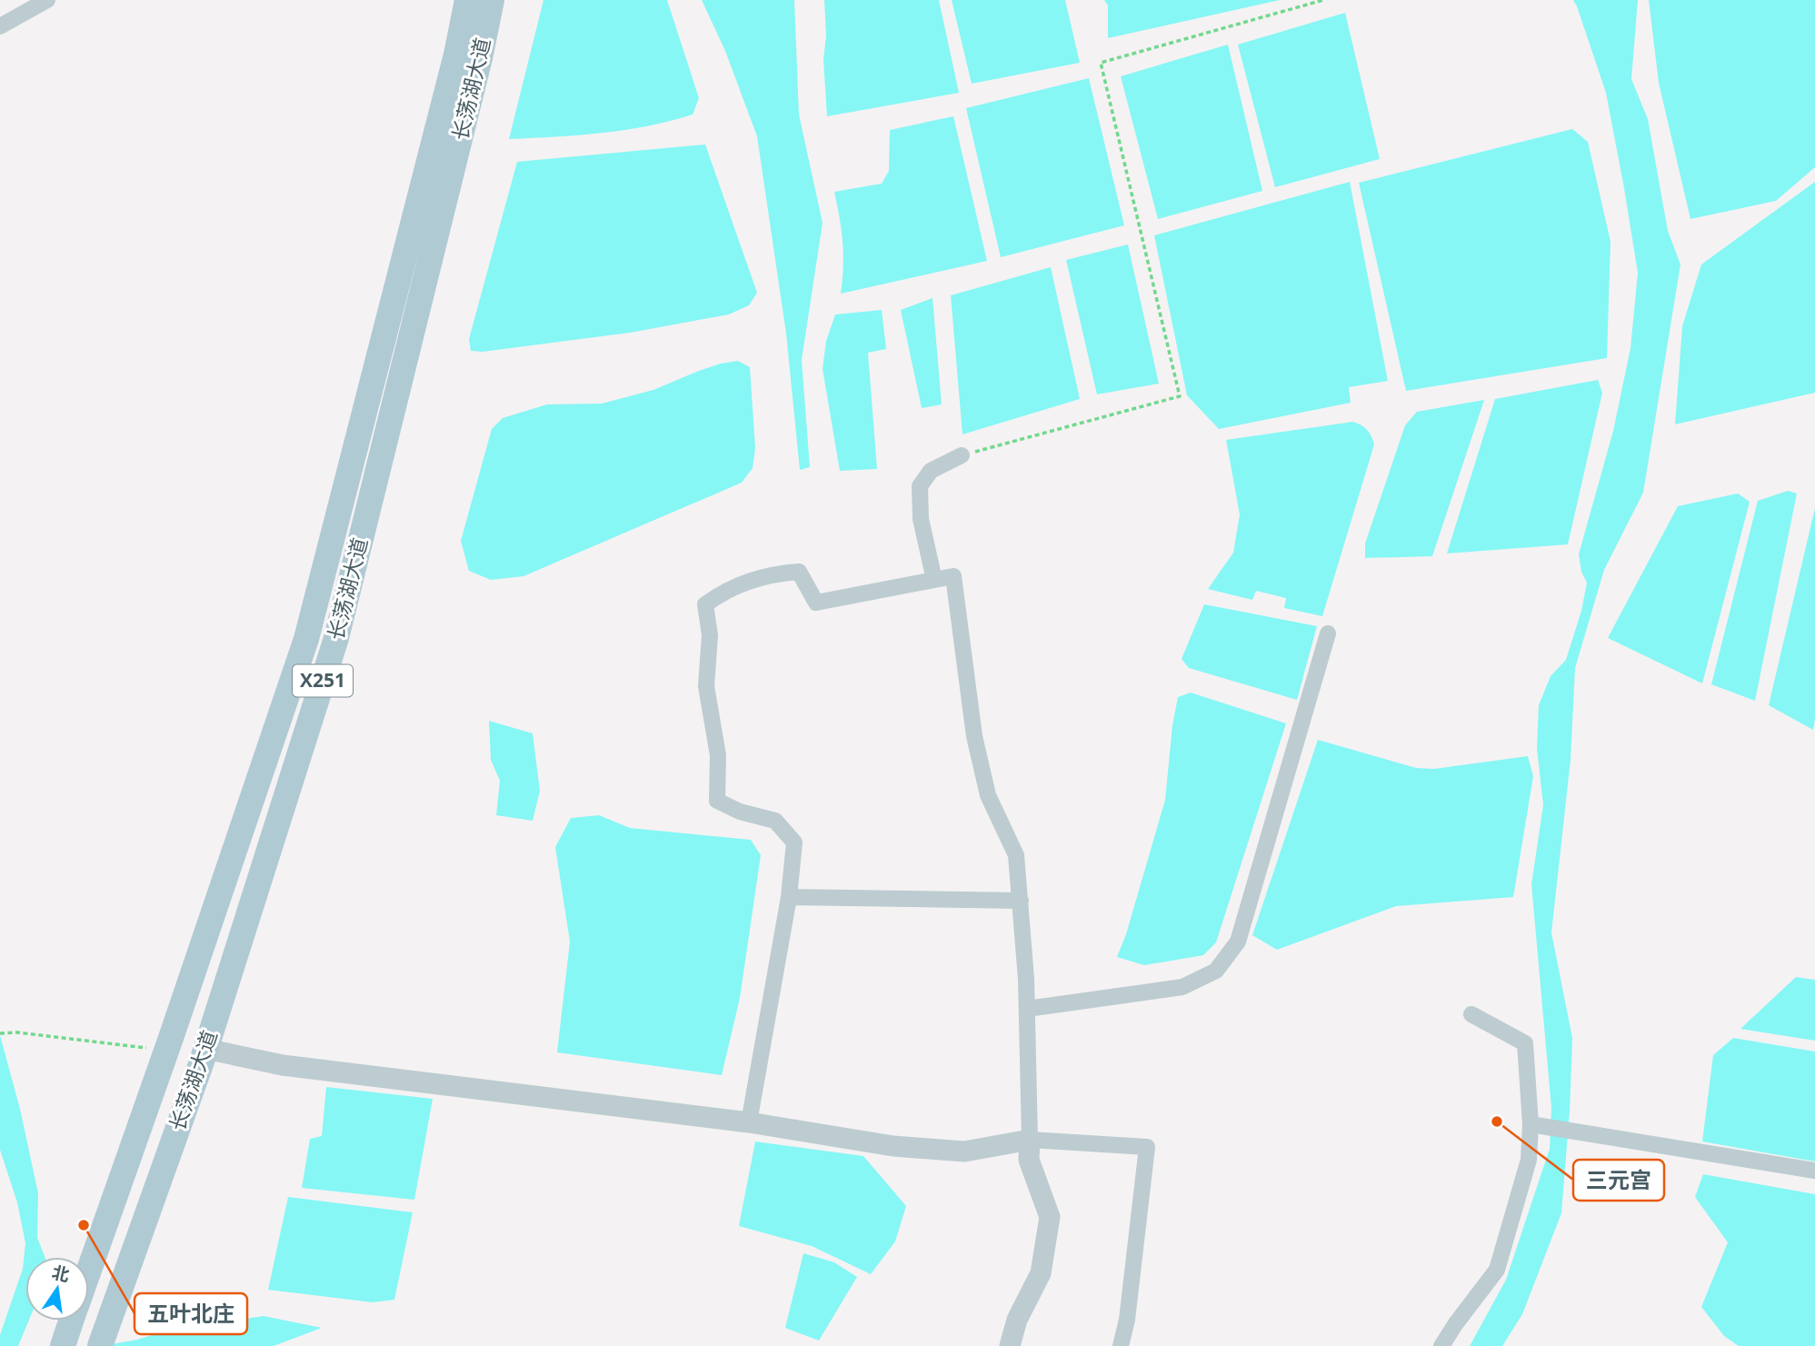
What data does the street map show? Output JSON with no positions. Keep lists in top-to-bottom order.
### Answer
{
  "streets": {
    "main road": ["长荡湖大道", "X251"]
  },
  "places": ["三元宫", "五叶北庄"],
  "north": "top"
}
